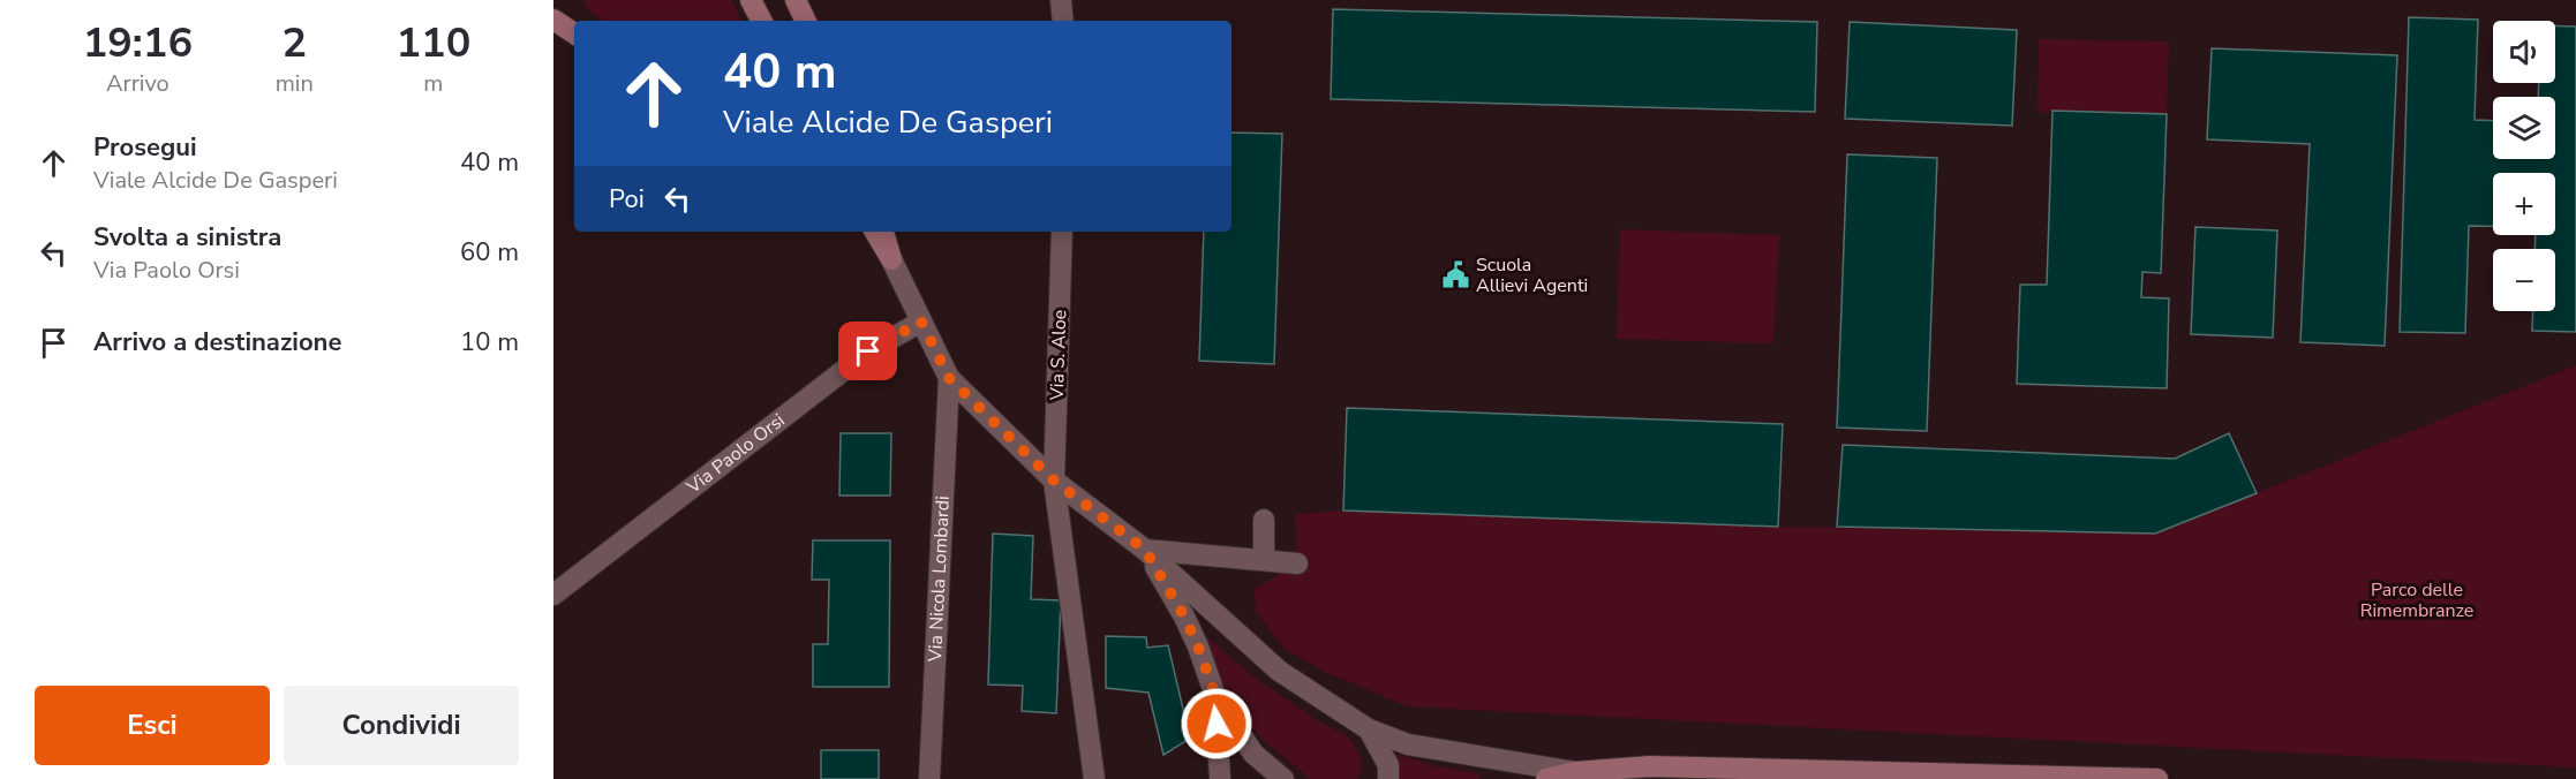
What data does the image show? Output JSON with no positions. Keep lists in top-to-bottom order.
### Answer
{
  "streets": {
    "street": ["Via S. Aloe", "Via Paolo Orsi", "Via Nicola Lombardi"]
  },
  "parks": ["Parco delle Rimembranze"],
  "places": {
    "public building": ["Scuola Allievi Agenti"]
  },
  "page": {
    "eta": [
      "19:16",
      "Arrivo",
      "2",
      "min",
      "110",
      "m"
    ],
    "map_buttons": ["+", "−"],
    "turn": ["40 m", "Viale Alcide De Gasperi"],
    "list": [
      {
        "name": "Prosegui",
        "note": "Viale Alcide De Gasperi",
        "value": "40 m"
      },
      {
        "name": "Svolta a sinistra",
        "note": "Via Paolo Orsi",
        "value": "60 m"
      },
      {
        "name": "Arrivo a destinazione",
        "value": "10 m"
      }
    ],
    "then": "Poi",
    "buttons": ["Esci", "Condividi"]
  }
}
